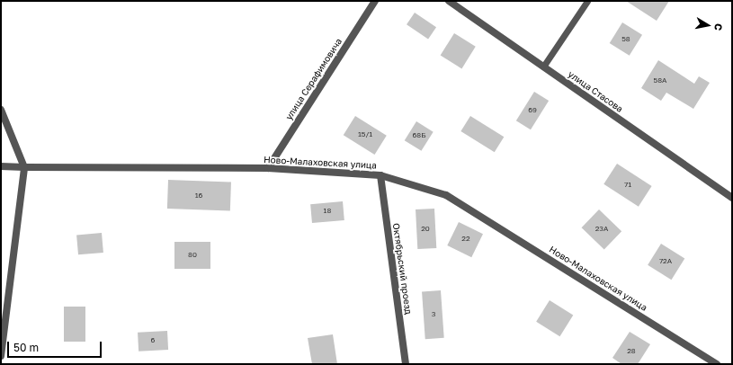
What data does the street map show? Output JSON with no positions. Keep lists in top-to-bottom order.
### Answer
{
  "streets": {
    "street": [
      "улица Серафимовича",
      "улица Стасова",
      "Ново-Малаховская улица",
      "Октябрьский проезд"
    ]
  },
  "crossings": [
    ["улица Серафимовича", "Ново-Малаховская улица"],
    ["Ново-Малаховская улица", "Октябрьский проезд"]
  ],
  "house_numbers": [
    "58",
    "58А",
    "69",
    "15/1",
    "68Б",
    "71",
    "16",
    "18",
    "20",
    "23А",
    "22",
    "80",
    "72А",
    "3",
    "6",
    "28"
  ],
  "scale_bar": "50 m",
  "north": "right"
}
